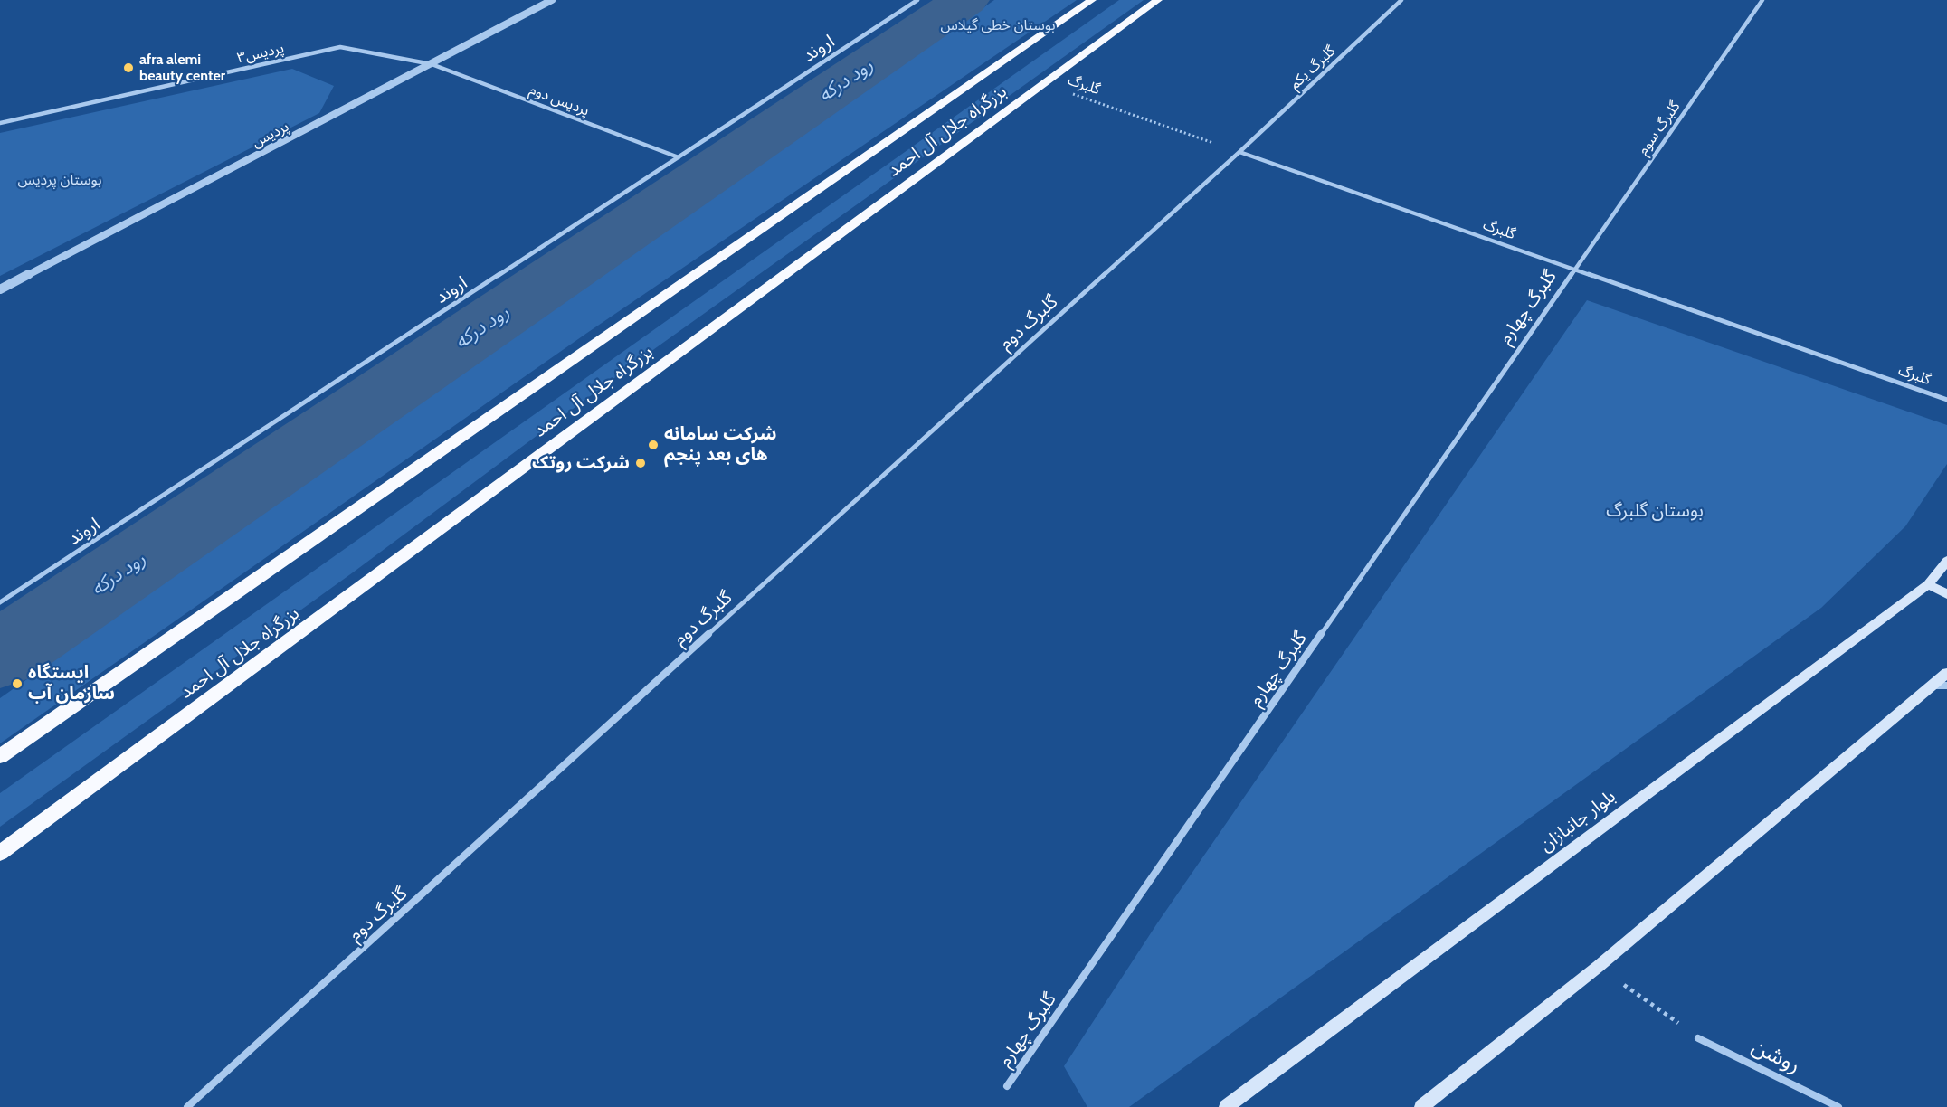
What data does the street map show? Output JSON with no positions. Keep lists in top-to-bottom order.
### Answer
{
  "streets": {
    "highway": ["بزرگراه جلال آل احمد"],
    "main road": ["بلوار جانبازان"],
    "street": [
      "اروند",
      "پردیس۳",
      "گلبرگ یکم",
      "گلبرگ",
      "پردیس دوم",
      "گلبرگ سوم",
      "پردیس",
      "گلبرگ چهارم",
      "گلبرگ دوم",
      "روشن"
    ]
  },
  "crossings": [
    ["اروند", "پردیس دوم"],
    ["پردیس۳", "پردیس دوم"],
    ["پردیس۳", "پردیس"],
    ["گلبرگ یکم", "گلبرگ"],
    ["گلبرگ یکم", "گلبرگ دوم"],
    ["گلبرگ", "گلبرگ سوم"],
    ["گلبرگ", "بزرگراه جلال آل احمد"],
    ["گلبرگ", "گلبرگ چهارم"],
    ["گلبرگ", "گلبرگ دوم"],
    ["پردیس دوم", "پردیس"],
    ["گلبرگ سوم", "گلبرگ چهارم"]
  ],
  "water": ["رود درکه"],
  "parks": ["بوستان خطی گیلاس", "بوستان پردیس", "بوستان گلبرگ"],
  "places": [
    "afra alemi beauty center",
    "شرکت سامانه های بعد پنجم",
    "شرکت روتک",
    "ایستگاه سازمان آب"
  ]
}
